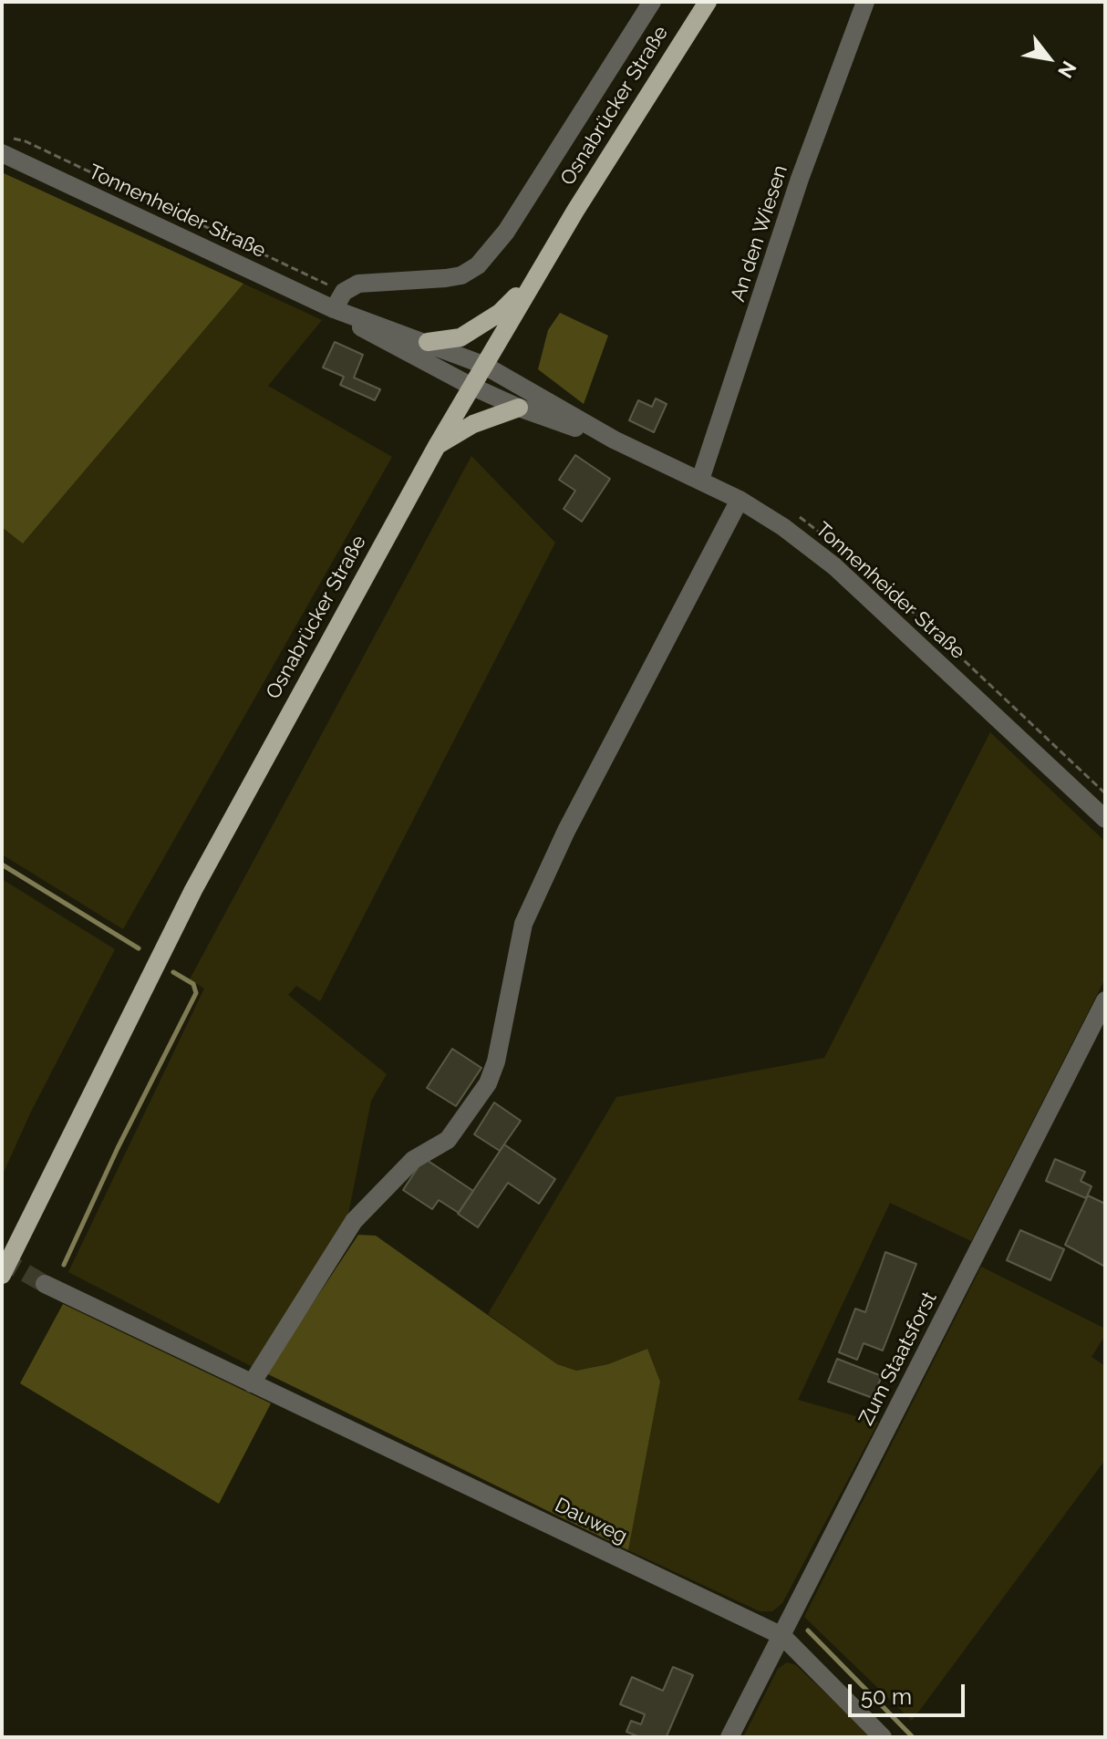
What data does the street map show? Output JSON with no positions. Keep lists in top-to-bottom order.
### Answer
{
  "streets": {
    "main road": ["Osnabrücker Straße", "Tonnenheider Straße"],
    "street": ["An den Wiesen", "Zum Staatsforst", "Dauweg"]
  },
  "crossings": [
    ["Osnabrücker Straße", "Tonnenheider Straße"],
    ["Tonnenheider Straße", "An den Wiesen"],
    ["Zum Staatsforst", "Dauweg"]
  ],
  "scale_bar": "50 m",
  "north": "bottom right"
}
